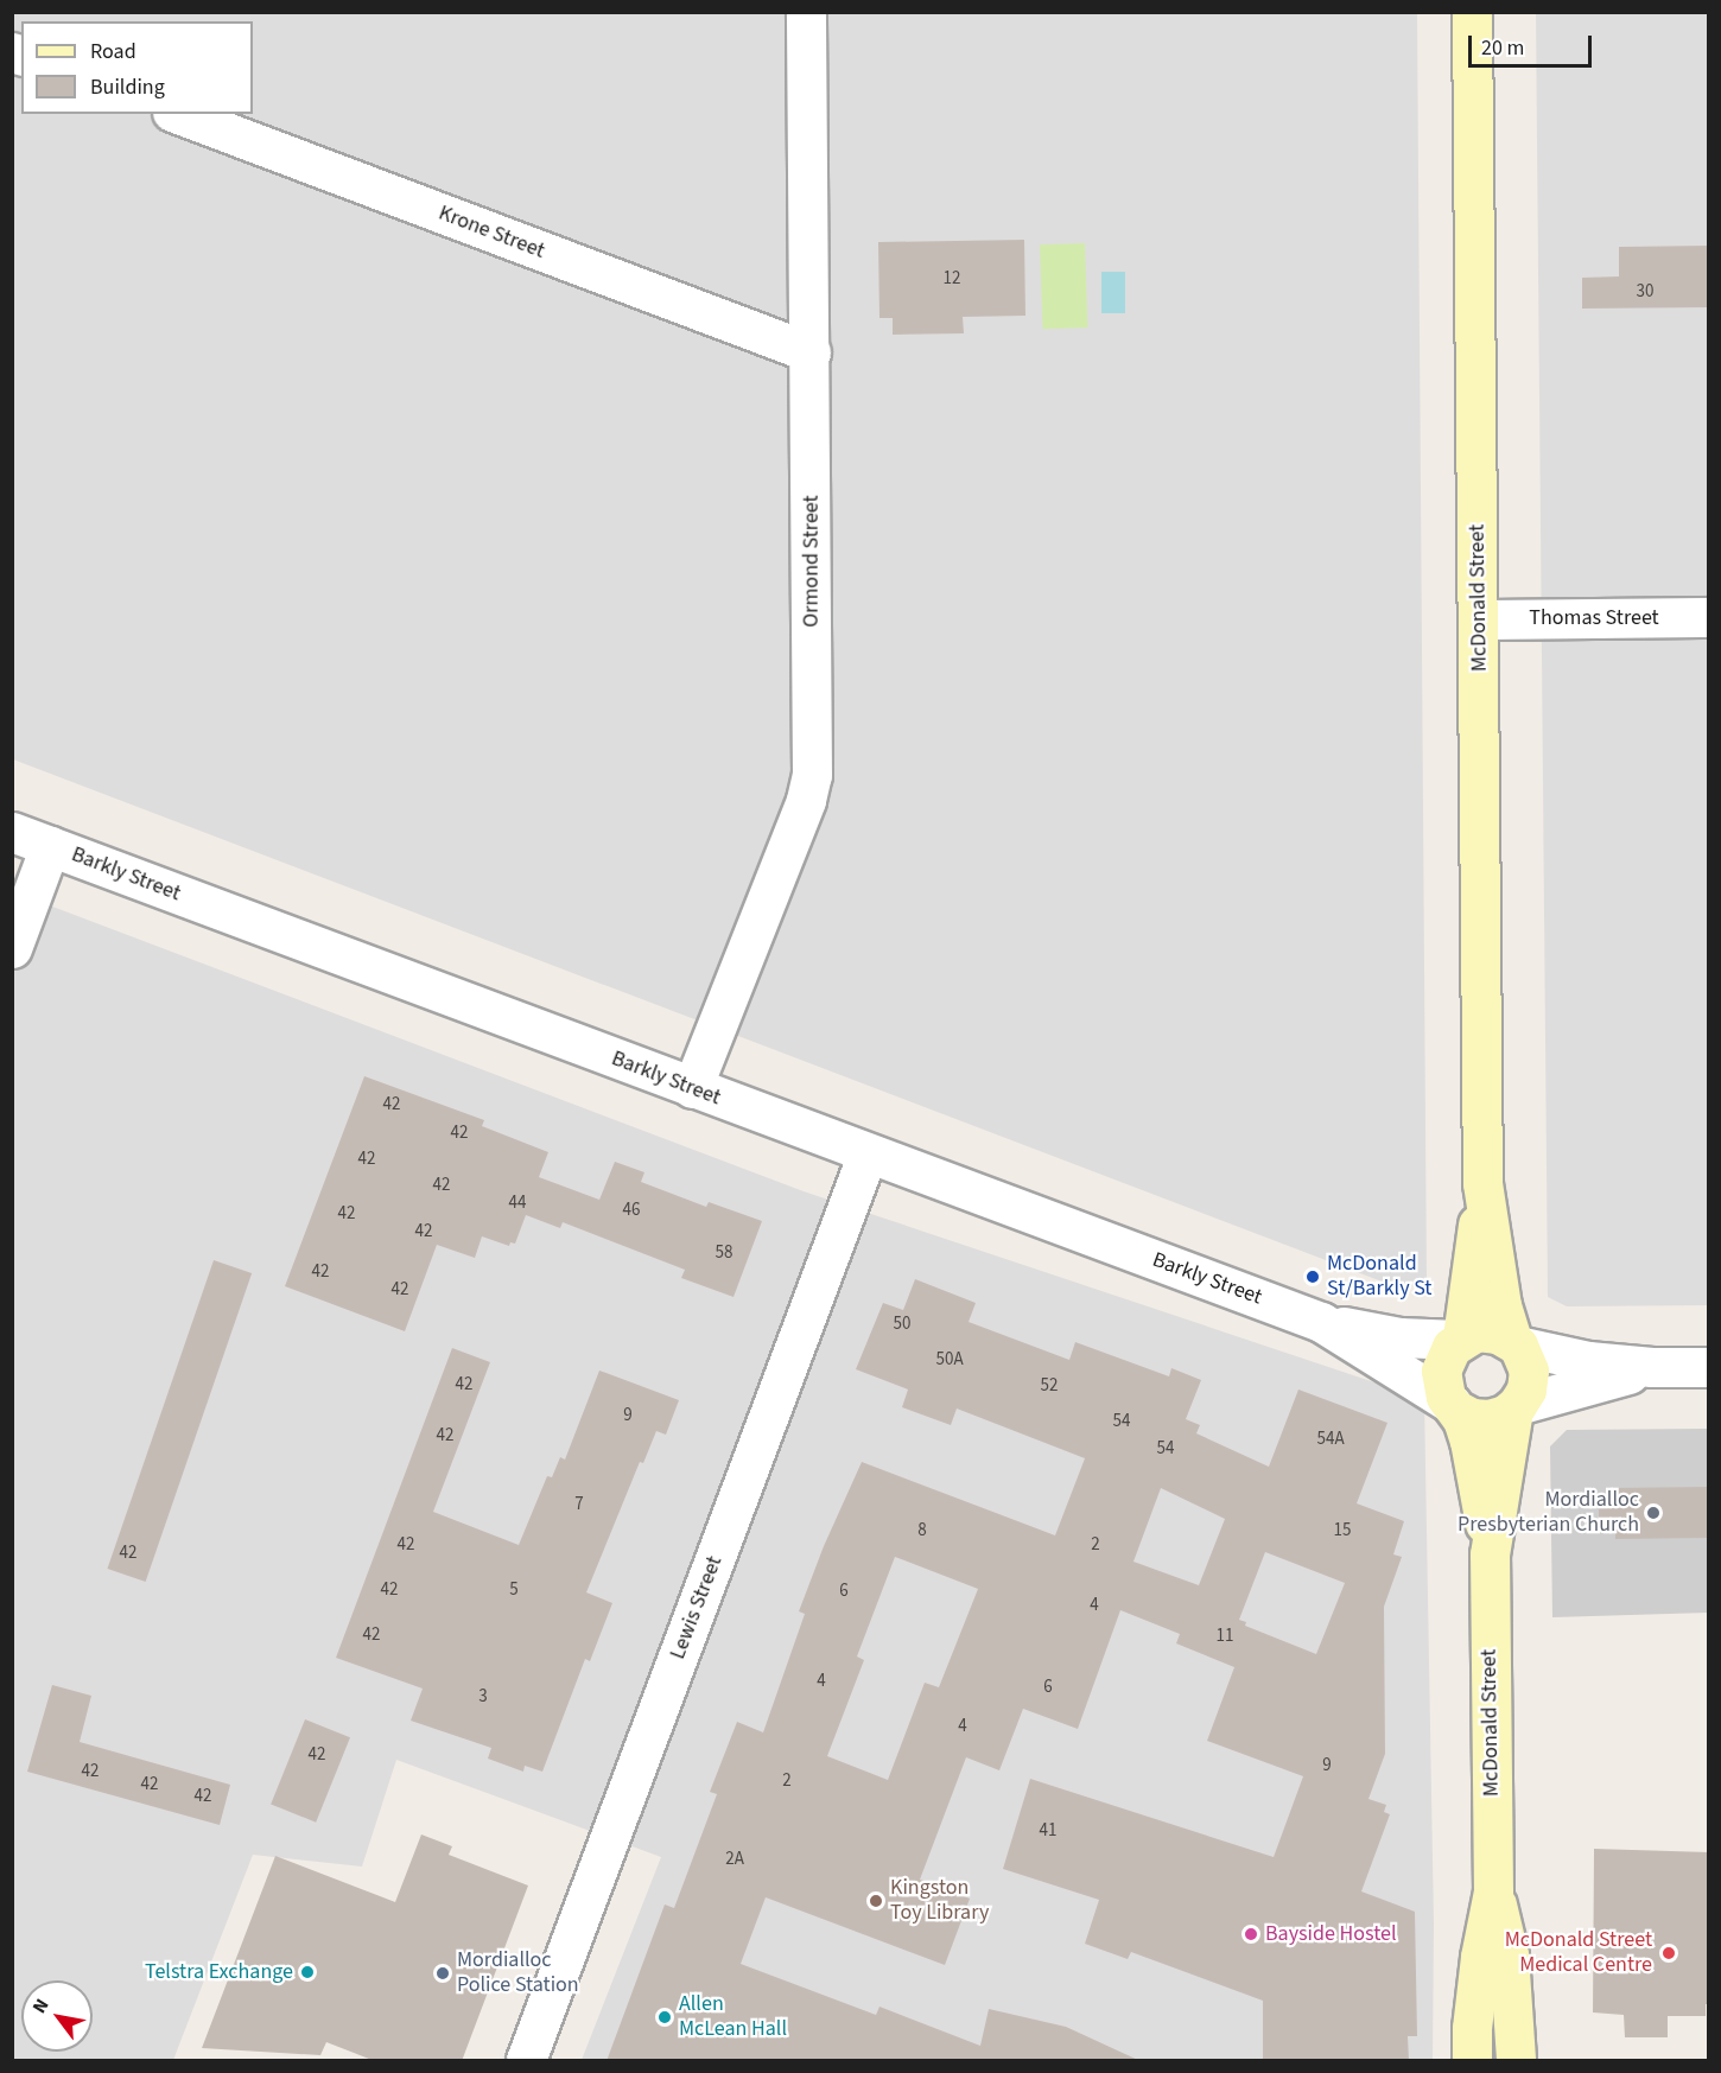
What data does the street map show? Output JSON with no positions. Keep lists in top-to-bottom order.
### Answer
{
  "streets": {
    "street": [
      "Krone Street",
      "Ormond Street",
      "McDonald Street",
      "Thomas Street",
      "Barkly Street",
      "Lewis Street"
    ]
  },
  "crossings": [
    ["Krone Street", "Ormond Street"],
    ["Ormond Street", "Barkly Street"],
    ["McDonald Street", "Thomas Street"],
    ["McDonald Street", "Barkly Street"],
    ["Barkly Street", "Lewis Street"]
  ],
  "places": [
    "McDonald St/Barkly St",
    "Mordialloc Presbyterian Church",
    "Kingston Toy Library",
    "Bayside Hostel",
    "McDonald Street Medical Centre",
    "Telstra Exchange",
    "Mordialloc Police Station",
    "Allen McLean Hall"
  ],
  "house_numbers": [
    "12",
    "30",
    "42",
    "42",
    "42",
    "42",
    "44",
    "46",
    "42",
    "42",
    "58",
    "42",
    "42",
    "50",
    "50A",
    "42",
    "52",
    "9",
    "54",
    "42",
    "54A",
    "54",
    "7",
    "8",
    "15",
    "42",
    "2",
    "42",
    "42",
    "5",
    "6",
    "4",
    "42",
    "11",
    "4",
    "6",
    "3",
    "4",
    "42",
    "9",
    "42",
    "2",
    "42",
    "42",
    "41",
    "2A"
  ],
  "legend": ["Road", "Building"],
  "scale_bar": "20 m",
  "north": "top left"
}
